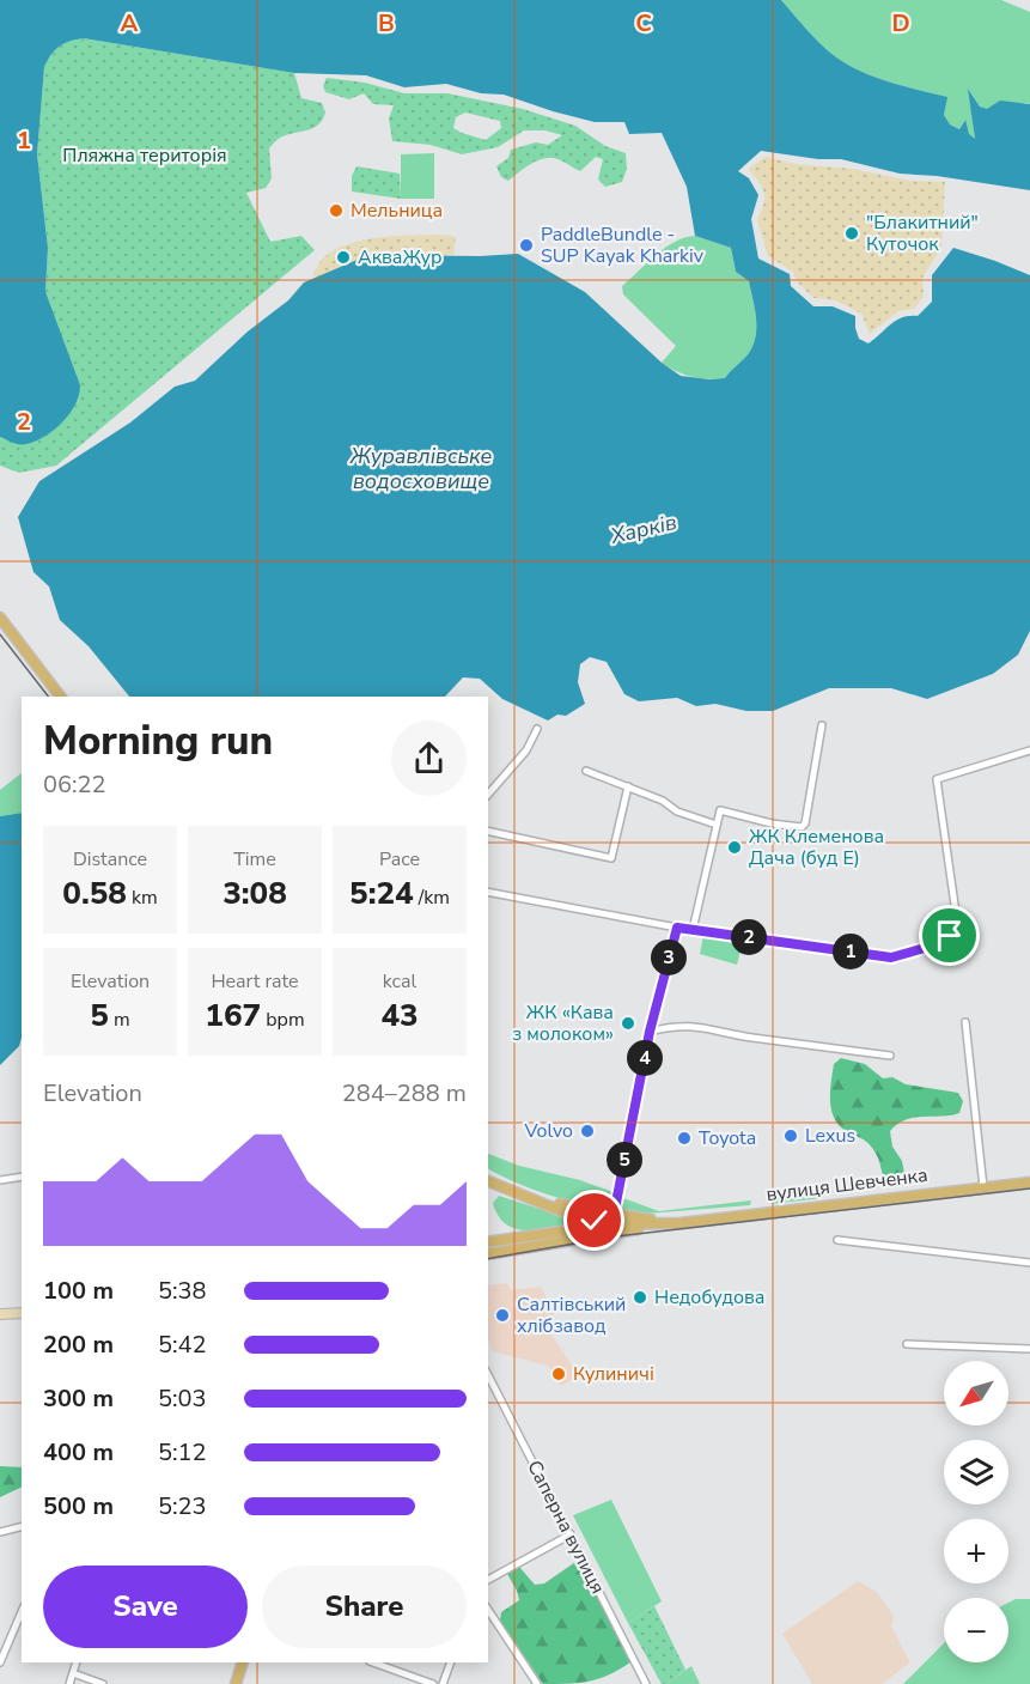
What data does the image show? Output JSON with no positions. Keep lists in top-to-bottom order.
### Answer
{
  "streets": {
    "main road": ["вулиця Шевченка"],
    "street": ["Саперна вулиця"]
  },
  "water": ["Журавлівське водосховище", "Харків"],
  "parks": ["Пляжна територія"],
  "places": [
    "Мельница",
    "\"Блакитний\" Куточок",
    "PaddleBundle - SUP Kayak Kharkiv",
    "АкваЖур",
    "ЖК Клеменова Дача (буд Е)",
    "ЖК «Кава з молоком»",
    "Volvo",
    "Lexus",
    "Toyota",
    "Недобудова",
    "Салтівський хлібзавод",
    "Кулиничі"
  ],
  "north": "bottom left",
  "page": {
    "heading": ["Morning run", "06:22"],
    "stats": [
      ["Distance", "0.58 km"],
      ["Time", "3:08"],
      ["Pace", "5:24 /km"],
      ["Elevation", "5 m"],
      ["Heart rate", "167 bpm"],
      ["kcal", "43"]
    ],
    "pins": [
      "2",
      "1",
      "3",
      "4",
      "5"
    ],
    "chart": ["Elevation", "284–288 m"],
    "list": [
      {
        "name": "100 m",
        "note": "5:38"
      },
      {
        "name": "200 m",
        "note": "5:42"
      },
      {
        "name": "300 m",
        "note": "5:03"
      },
      {
        "name": "400 m",
        "note": "5:12"
      },
      {
        "name": "500 m",
        "note": "5:23"
      }
    ],
    "map_buttons": ["+", "−"],
    "buttons": ["Save", "Share"]
  },
  "grid": {
    "columns": [
      "A",
      "B",
      "C",
      "D"
    ],
    "rows": ["1", "2"]
  }
}
